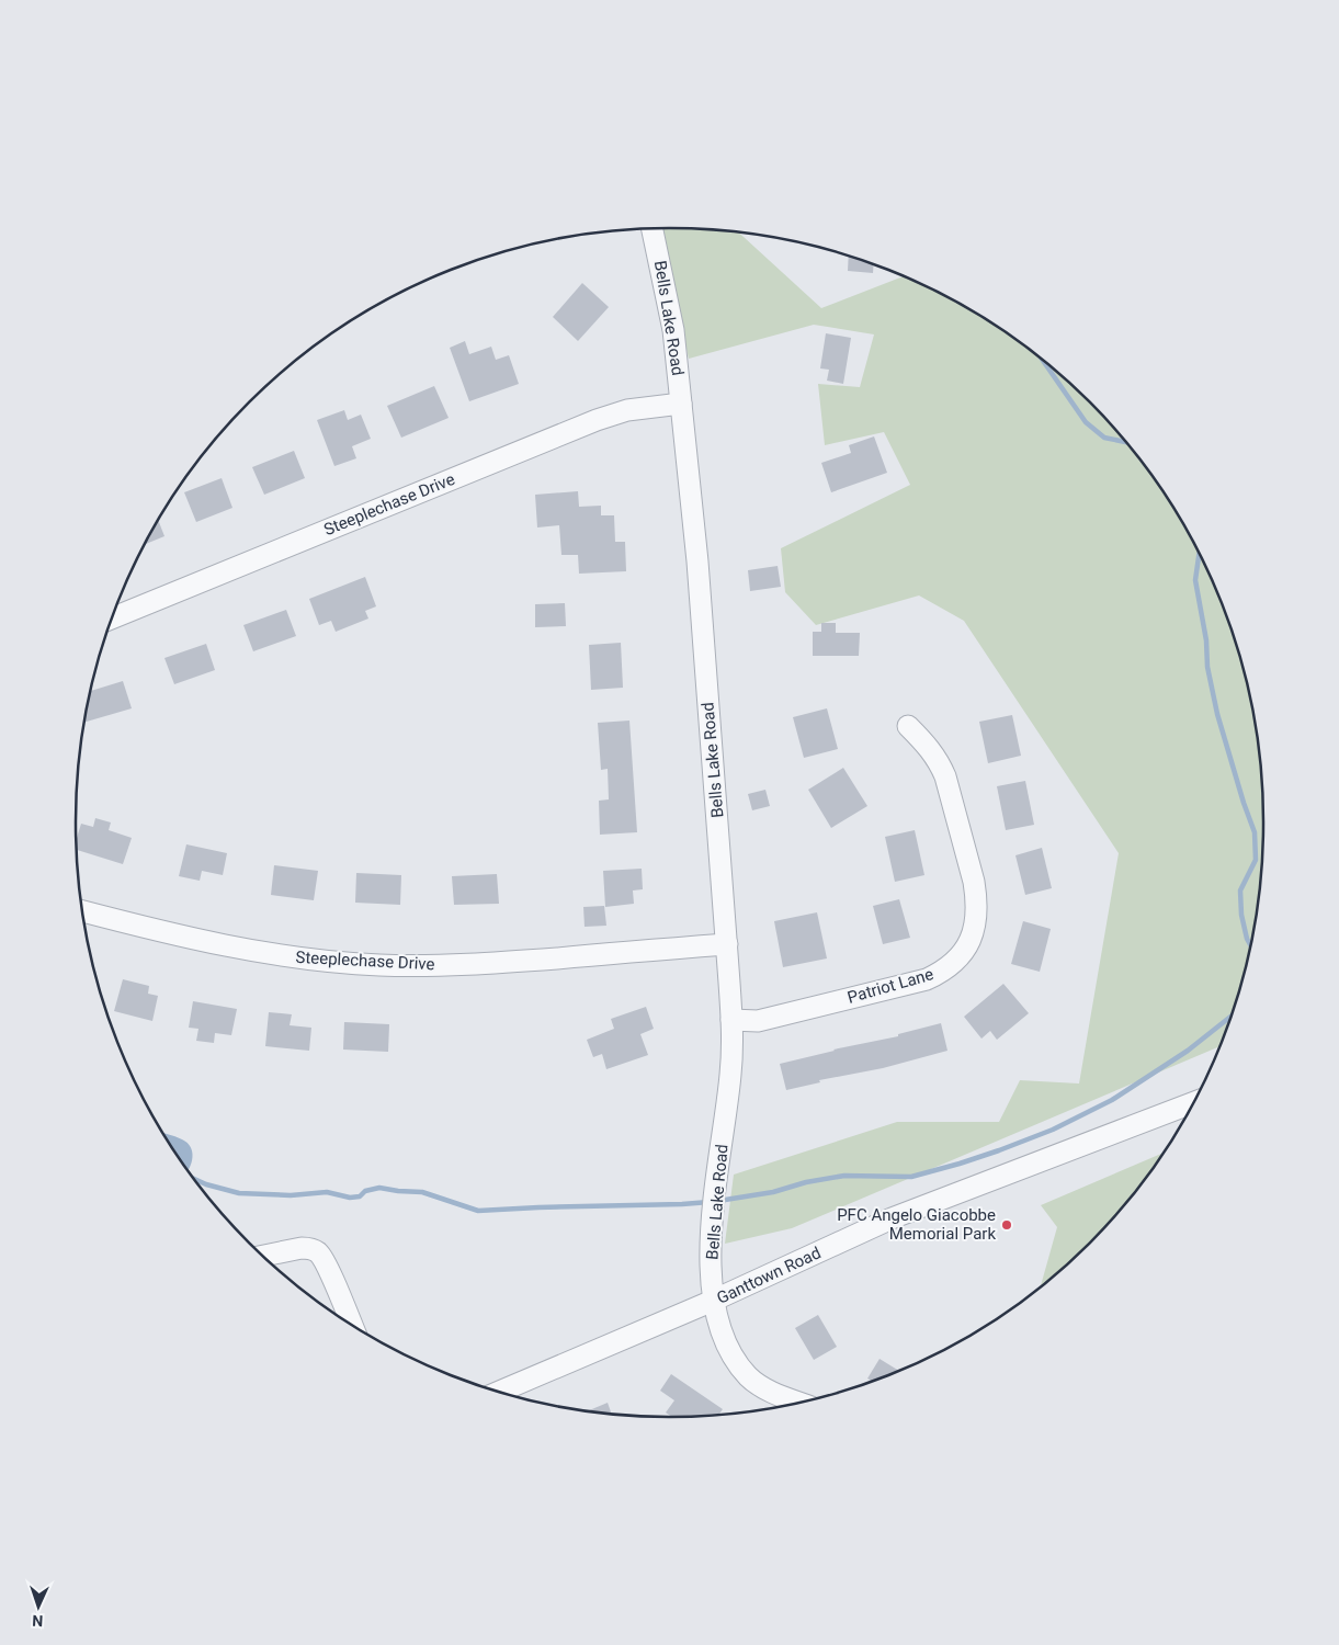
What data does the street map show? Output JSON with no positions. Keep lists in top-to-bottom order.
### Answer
{
  "streets": {
    "street": [
      "Bells Lake Road",
      "Steeplechase Drive",
      "Patriot Lane",
      "Ganttown Road"
    ]
  },
  "crossings": [
    ["Bells Lake Road", "Steeplechase Drive"],
    ["Bells Lake Road", "Patriot Lane"],
    ["Bells Lake Road", "Ganttown Road"]
  ],
  "places": ["PFC Angelo Giacobbe Memorial Park"],
  "north": "bottom"
}
